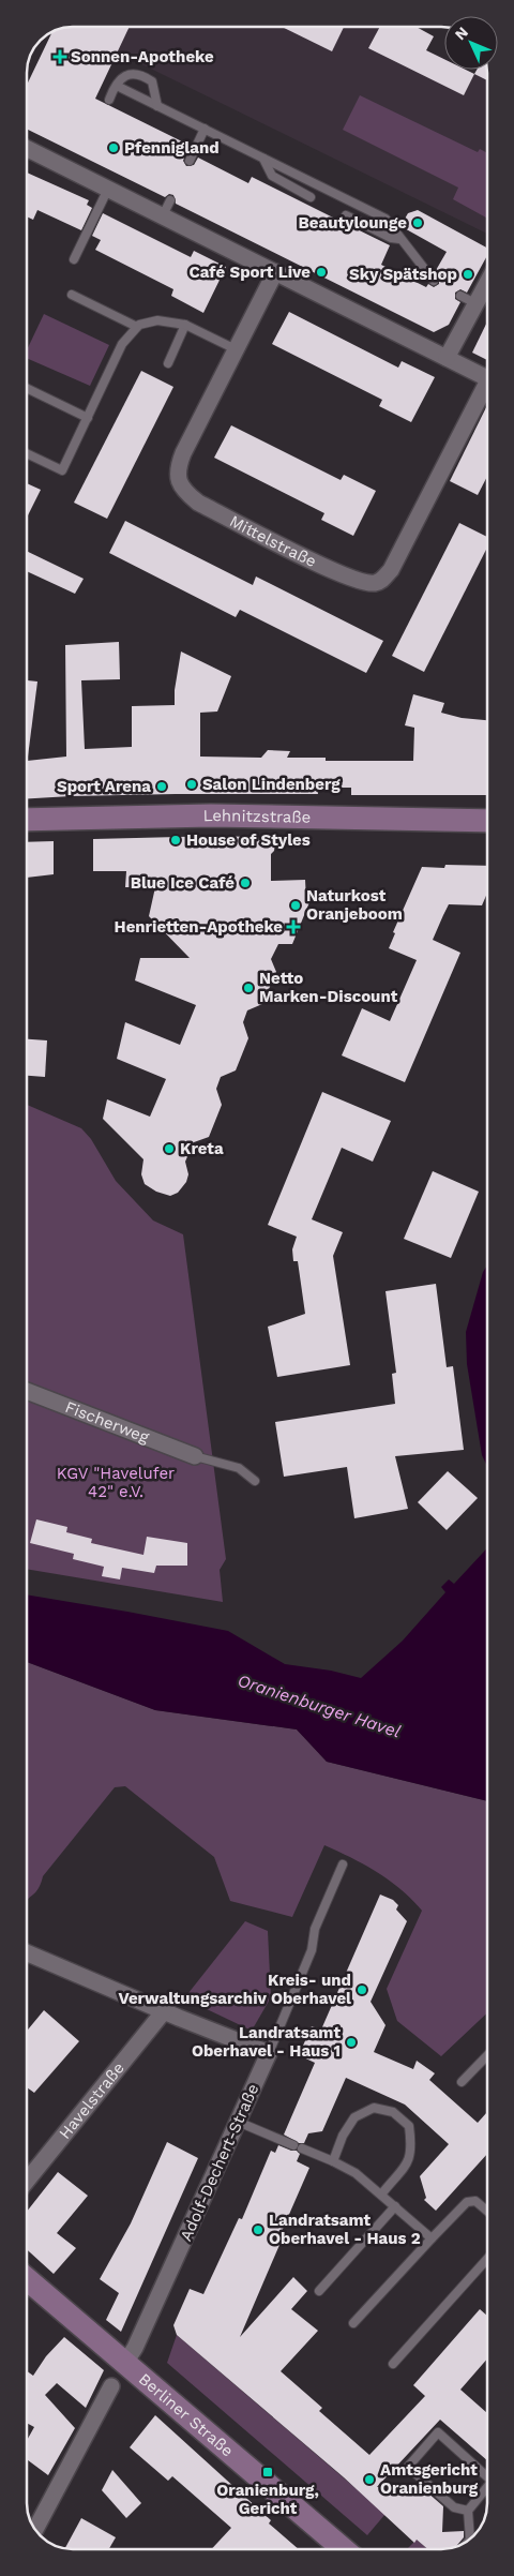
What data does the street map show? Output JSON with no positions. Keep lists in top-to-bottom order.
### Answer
{
  "streets": {
    "main road": ["Lehnitzstraße", "Berliner Straße"],
    "street": [
      "Mittelstraße",
      "Fischerweg",
      "Havelstraße",
      "Adolf-Dechert-Straße"
    ]
  },
  "crossings": [
    ["Adolf-Dechert-Straße", "Berliner Straße"]
  ],
  "water": ["Oranienburger Havel"],
  "parks": ["KGV \"Havelufer 42\" e.V."],
  "places": {
    "health": ["Sonnen-Apotheke", "Henrietten-Apotheke"],
    "other": [
      "Pfennigland",
      "Beautylounge",
      "Café Sport Live",
      "Sky Spätshop",
      "Salon Lindenberg",
      "Sport Arena",
      "House of Styles",
      "Blue Ice Café",
      "Naturkost Oranjeboom",
      "Netto Marken-Discount",
      "Kreta",
      "Kreis- und Verwaltungsarchiv Oberhavel",
      "Landratsamt Oberhavel - Haus 1",
      "Landratsamt Oberhavel - Haus 2",
      "Amtsgericht Oranienburg"
    ],
    "transit": ["Oranienburg, Gericht"]
  },
  "north": "top left"
}
